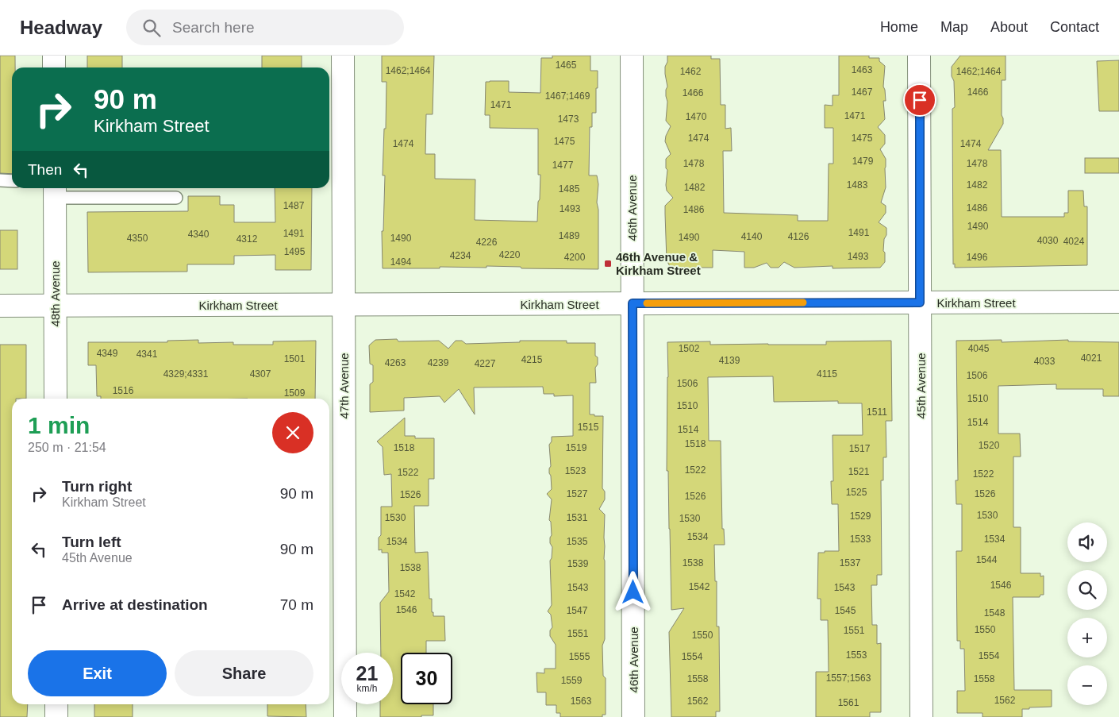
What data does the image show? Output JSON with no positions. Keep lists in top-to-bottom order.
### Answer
{
  "streets": {
    "street": [
      "46th Avenue",
      "48th Avenue",
      "Kirkham Street",
      "47th Avenue",
      "45th Avenue"
    ]
  },
  "crossings": [
    ["46th Avenue", "Kirkham Street"],
    ["48th Avenue", "Kirkham Street"],
    ["Kirkham Street", "47th Avenue"],
    ["Kirkham Street", "45th Avenue"]
  ],
  "places": {
    "transit": ["46th Avenue & Kirkham Street"]
  },
  "house_numbers": [
    "1465",
    "1463",
    "1462;1464",
    "1462",
    "1462;1464",
    "1467",
    "1466",
    "1466",
    "1467;1469",
    "1471",
    "1471",
    "1470",
    "1473",
    "1474",
    "1475",
    "1475",
    "1474",
    "1474",
    "1479",
    "1478",
    "1478",
    "1477",
    "1483",
    "1482",
    "1482",
    "1485",
    "1487",
    "1486",
    "1493",
    "1486",
    "1490",
    "1491",
    "1491",
    "4340",
    "1489",
    "4140",
    "4126",
    "1490",
    "4350",
    "1490",
    "4312",
    "4030",
    "4024",
    "4226",
    "1495",
    "4220",
    "4234",
    "1493",
    "4200",
    "1496",
    "1494",
    "1502",
    "4045",
    "4349",
    "4341",
    "4021",
    "1501",
    "4215",
    "4139",
    "4033",
    "4263",
    "4239",
    "4227",
    "4329;4331",
    "4307",
    "4115",
    "1506",
    "1506",
    "1516",
    "1509",
    "1510",
    "1510",
    "1511",
    "1514",
    "1515",
    "1514",
    "1518",
    "1520",
    "1518",
    "1519",
    "1517",
    "1522",
    "1523",
    "1521",
    "1522",
    "1522",
    "1525",
    "1527",
    "1526",
    "1526",
    "1526",
    "1530",
    "1529",
    "1530",
    "1531",
    "1530",
    "1534",
    "1533",
    "1534",
    "1534",
    "1535",
    "1544",
    "1538",
    "1537",
    "1539",
    "1538",
    "1546",
    "1542",
    "1543",
    "1543",
    "1542",
    "1546",
    "1547",
    "1545",
    "1548",
    "1550",
    "1551",
    "1551",
    "1550",
    "1553",
    "1554",
    "1555",
    "1554",
    "1557;1563",
    "1558",
    "1558",
    "1559",
    "1562",
    "1563",
    "1562",
    "1561"
  ],
  "page": {
    "header": "Headway",
    "search": "Search here",
    "nav": [
      "Home",
      "Map",
      "About",
      "Contact"
    ],
    "turn": ["90 m", "Kirkham Street"],
    "then": "Then",
    "heading": ["1 min", "250 m · 21:54"],
    "list": [
      {
        "name": "Turn right",
        "note": "Kirkham Street",
        "value": "90 m"
      },
      {
        "name": "Turn left",
        "note": "45th Avenue",
        "value": "90 m"
      },
      {
        "name": "Arrive at destination",
        "value": "70 m"
      }
    ],
    "map_buttons": ["+", "−"],
    "buttons": ["Exit", "Share"],
    "speed": "21 km/h",
    "limit": "30"
  }
}
